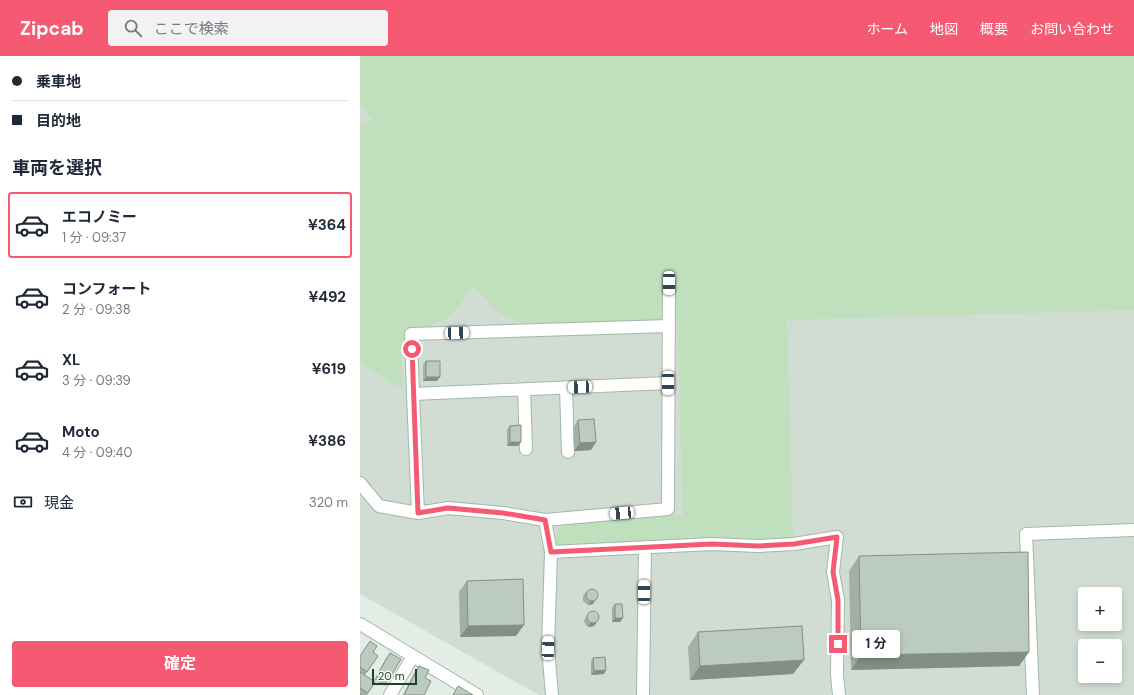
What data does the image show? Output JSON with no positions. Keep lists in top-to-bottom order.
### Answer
{
  "scale_bar": "20 m",
  "page": {
    "header": "Zipcab",
    "search": "ここで検索",
    "nav": [
      "ホーム",
      "地図",
      "概要",
      "お問い合わせ"
    ],
    "banner": ["乗車地", "目的地"],
    "heading": "車両を選択",
    "list": [
      {
        "name": "エコノミー",
        "note": "1 分 · 09:37",
        "value": "¥364"
      },
      {
        "name": "コンフォート",
        "note": "2 分 · 09:38",
        "value": "¥492"
      },
      {
        "name": "XL",
        "note": "3 分 · 09:39",
        "value": "¥619"
      },
      {
        "name": "Moto",
        "note": "4 分 · 09:40",
        "value": "¥386"
      }
    ],
    "pay": ["現金", "320 m"],
    "map_buttons": ["+", "−"],
    "bubble": "1 分",
    "buttons": "確定",
    "scale": "20 m"
  }
}
